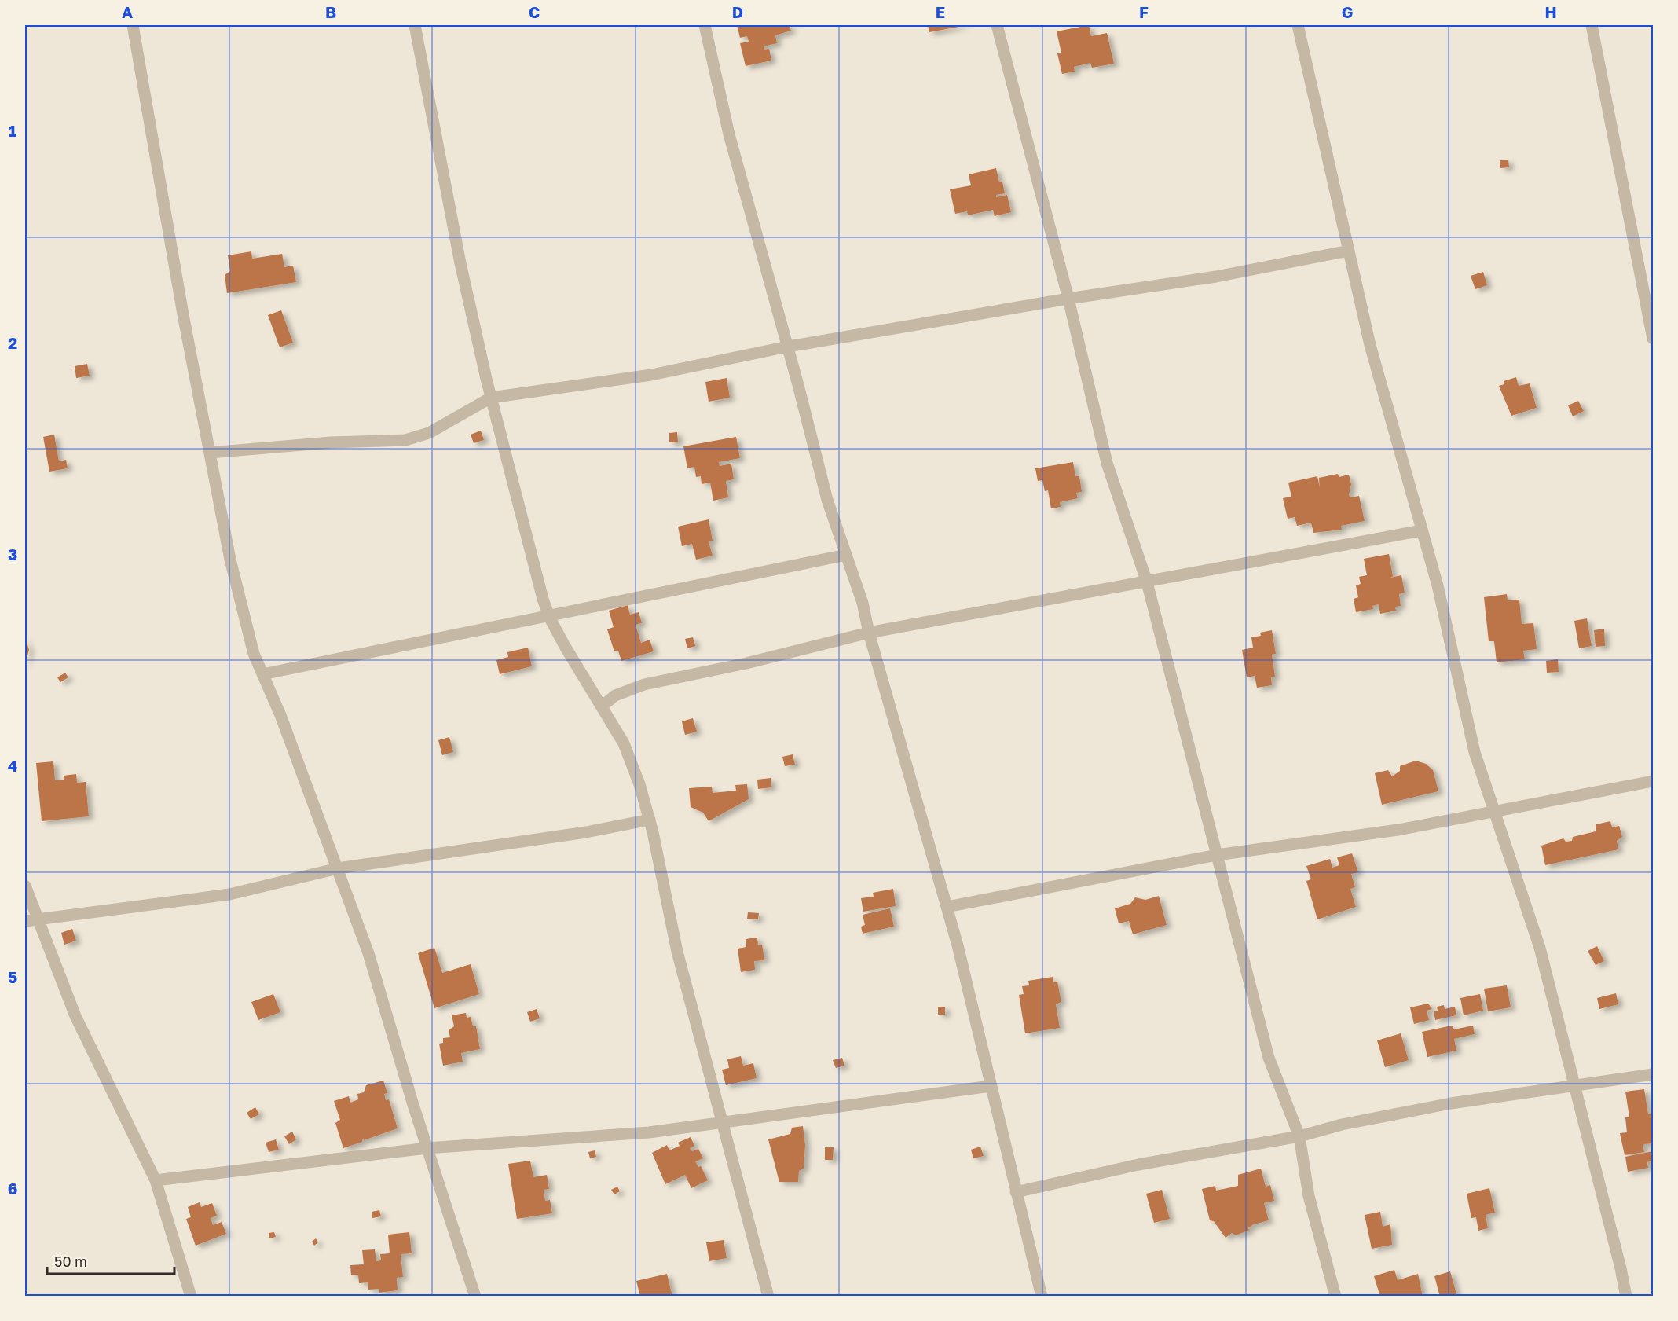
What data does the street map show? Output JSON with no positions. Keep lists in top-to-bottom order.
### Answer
{
  "scale_bar": "50 m",
  "grid": {
    "columns": [
      "A",
      "B",
      "C",
      "D",
      "E",
      "F",
      "G",
      "H"
    ],
    "rows": [
      "1",
      "2",
      "3",
      "4",
      "5",
      "6"
    ]
  }
}
